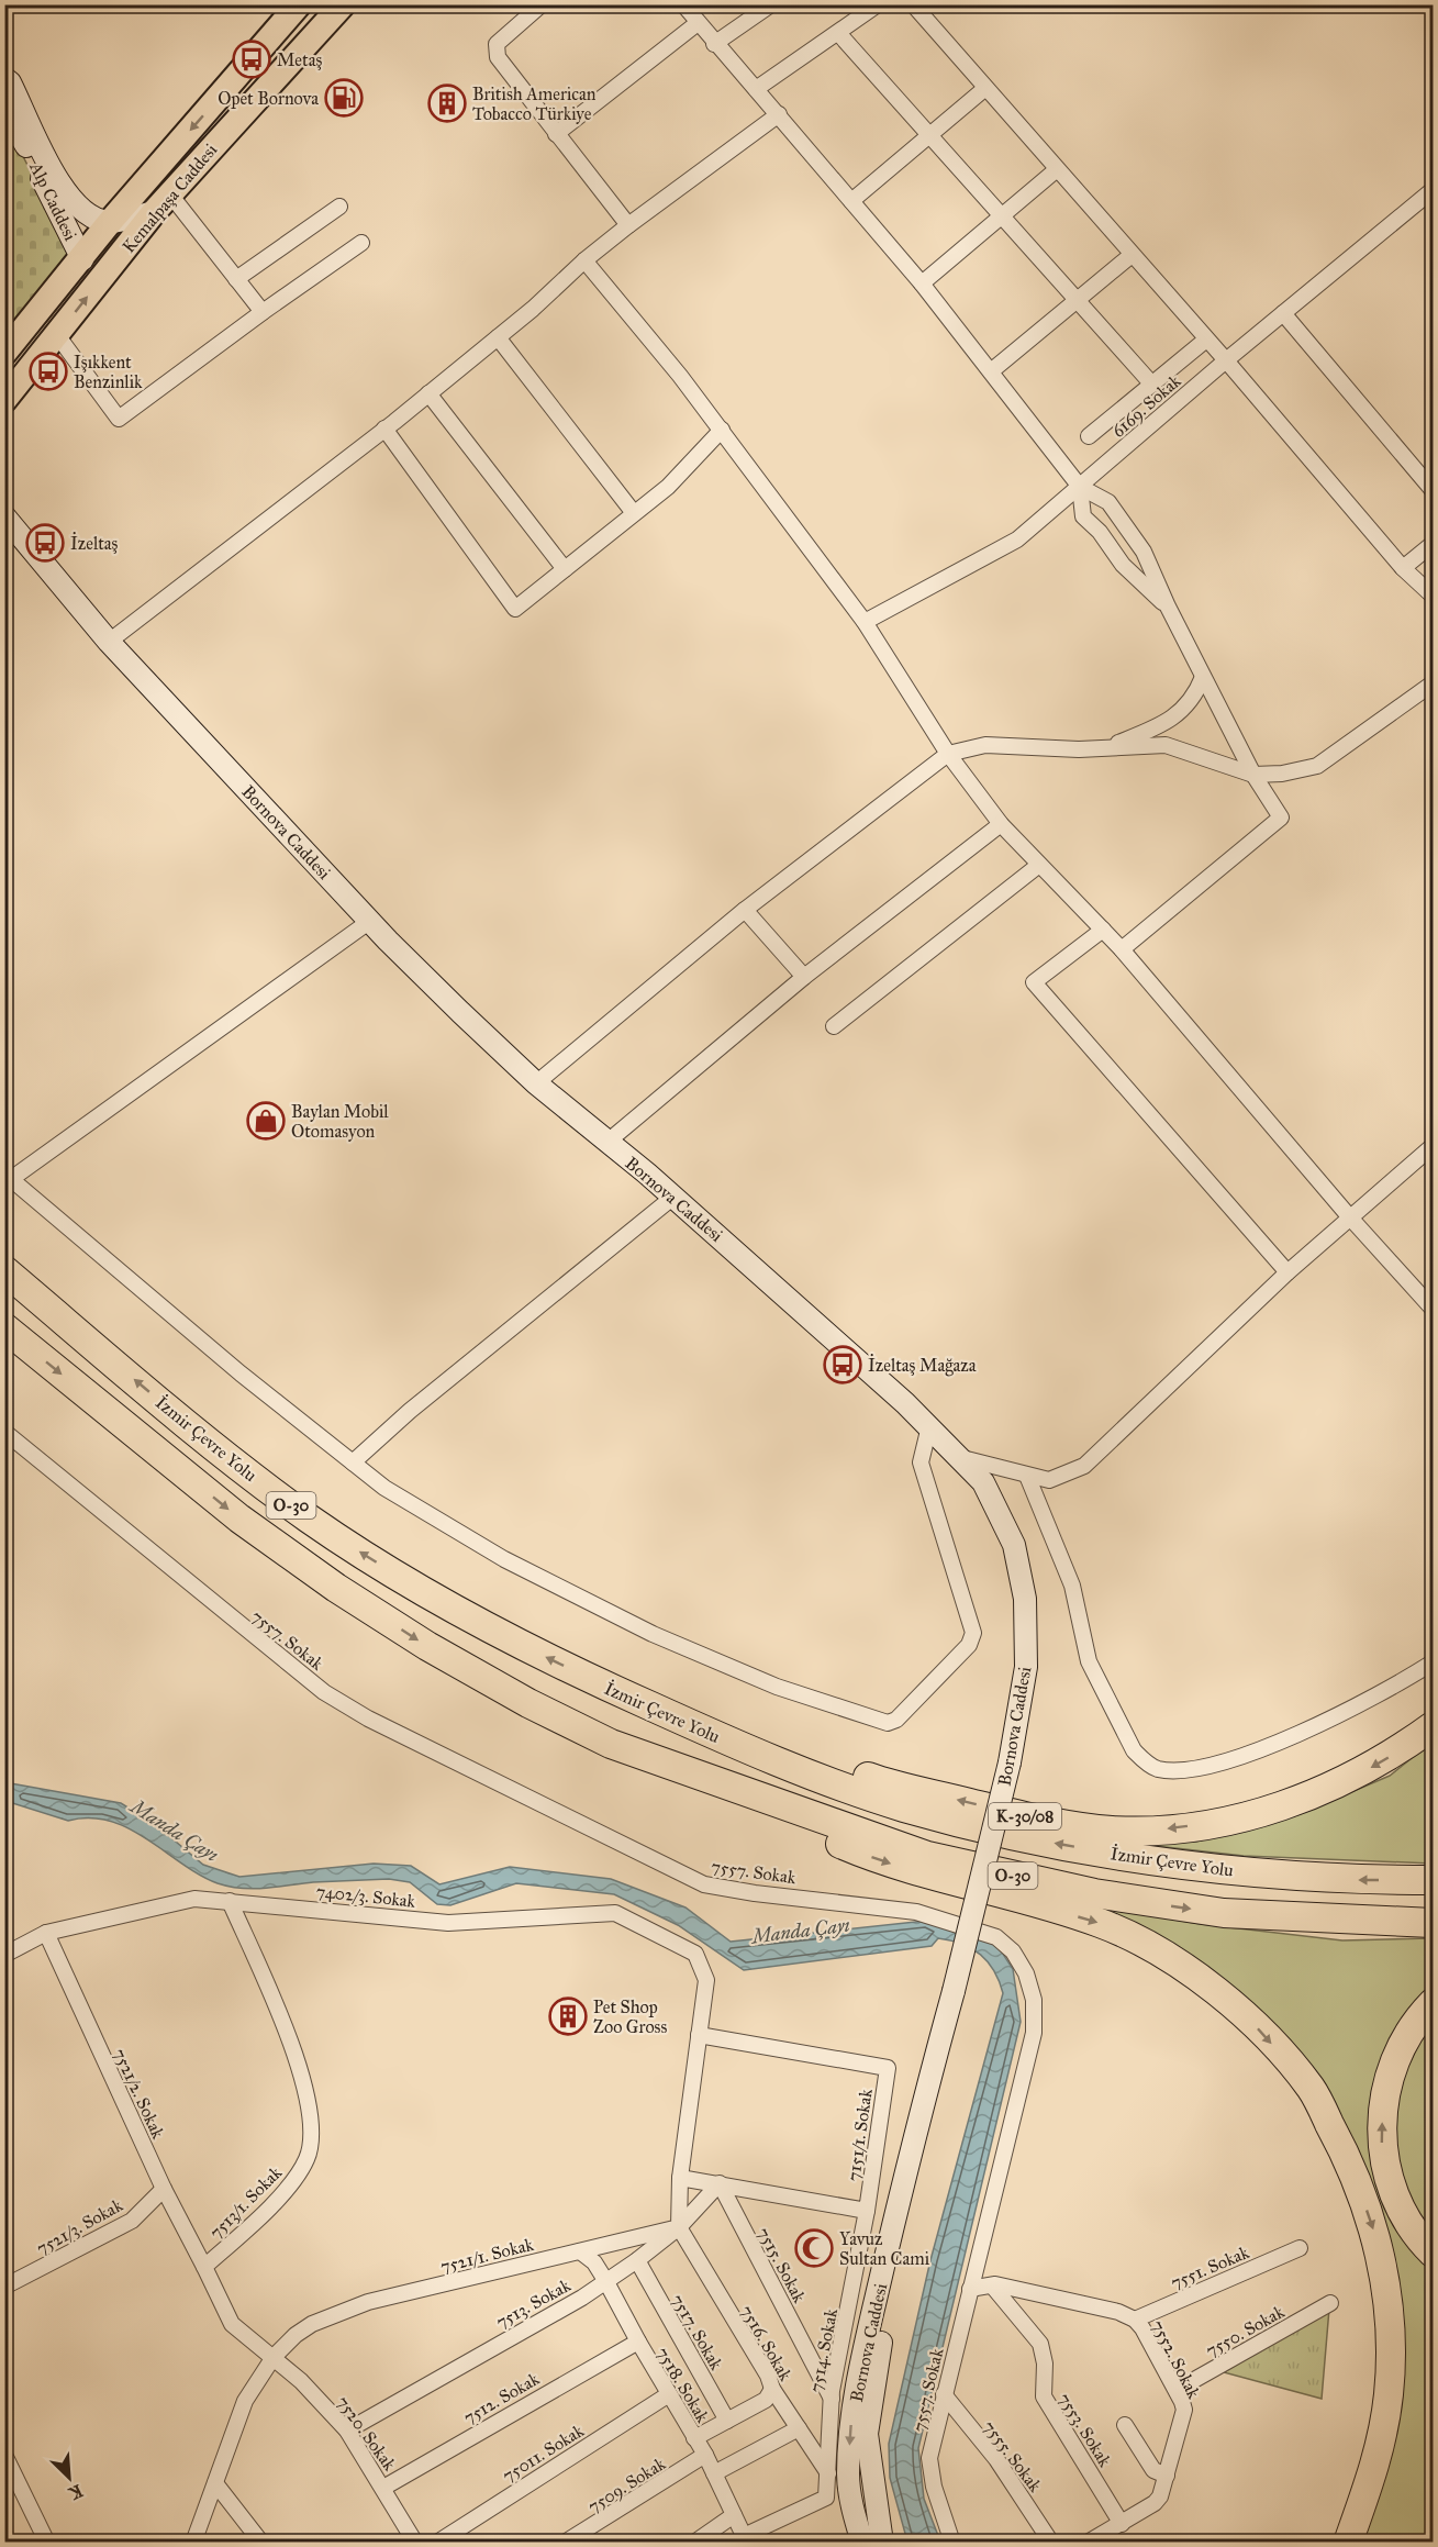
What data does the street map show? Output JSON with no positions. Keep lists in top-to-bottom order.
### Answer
{
  "streets": {
    "highway": ["İzmir Çevre Yolu", "O-30", "K-30/08"],
    "main road": ["Kemalpaşa Caddesi", "Alp Caddesi", "Bornova Caddesi"],
    "street": [
      "6169. Sokak",
      "7557. Sokak",
      "7402/3. Sokak",
      "7521/2. Sokak",
      "7151/1. Sokak",
      "7513/1. Sokak",
      "7521/3. Sokak",
      "7521/1. Sokak",
      "7515. Sokak",
      "7551. Sokak",
      "7513. Sokak",
      "7550. Sokak",
      "7517. Sokak",
      "7516. Sokak",
      "7514. Sokak",
      "7552. Sokak",
      "7518. Sokak",
      "7512. Sokak",
      "7553. Sokak",
      "7520. Sokak",
      "75011. Sokak",
      "7555. Sokak",
      "7509. Sokak"
    ]
  },
  "crossings": [
    ["Kemalpaşa Caddesi", "Alp Caddesi"],
    ["İzmir Çevre Yolu", "K-30/08"],
    ["7557. Sokak", "7552. Sokak"],
    ["7557. Sokak", "7555. Sokak"],
    ["7402/3. Sokak", "7521/2. Sokak"],
    ["7402/3. Sokak", "7151/1. Sokak"],
    ["7402/3. Sokak", "7513/1. Sokak"],
    ["7521/2. Sokak", "7513/1. Sokak"],
    ["7521/2. Sokak", "7521/3. Sokak"],
    ["7151/1. Sokak", "7515. Sokak"],
    ["7151/1. Sokak", "7513. Sokak"],
    ["7151/1. Sokak", "7514. Sokak"],
    ["7521/1. Sokak", "7513. Sokak"],
    ["7521/1. Sokak", "7516. Sokak"],
    ["7521/1. Sokak", "7518. Sokak"],
    ["7521/1. Sokak", "7520. Sokak"],
    ["7515. Sokak", "7513. Sokak"],
    ["7515. Sokak", "7514. Sokak"],
    ["7551. Sokak", "7552. Sokak"],
    ["7513. Sokak", "7517. Sokak"],
    ["7513. Sokak", "7516. Sokak"],
    ["7513. Sokak", "7518. Sokak"],
    ["7513. Sokak", "7520. Sokak"],
    ["7550. Sokak", "7552. Sokak"],
    ["7516. Sokak", "7514. Sokak"],
    ["7514. Sokak", "7518. Sokak"],
    ["7552. Sokak", "7553. Sokak"],
    ["7518. Sokak", "7512. Sokak"],
    ["7518. Sokak", "75011. Sokak"],
    ["7518. Sokak", "7509. Sokak"],
    ["7512. Sokak", "7520. Sokak"]
  ],
  "water": ["Manda Çayı"],
  "places": {
    "bus stop": [
      "Metaş",
      "Işıkkent Benzinlik",
      "İzeltaş",
      "İzeltaş Mağaza"
    ],
    "fuel station": ["Opet Bornova"],
    "building": ["British American Tobacco Türkiye", "Pet Shop Zoo Gross"],
    "shop": ["Baylan Mobil Otomasyon"],
    "mosque": ["Yavuz Sultan Cami"]
  },
  "north": "bottom right"
}
